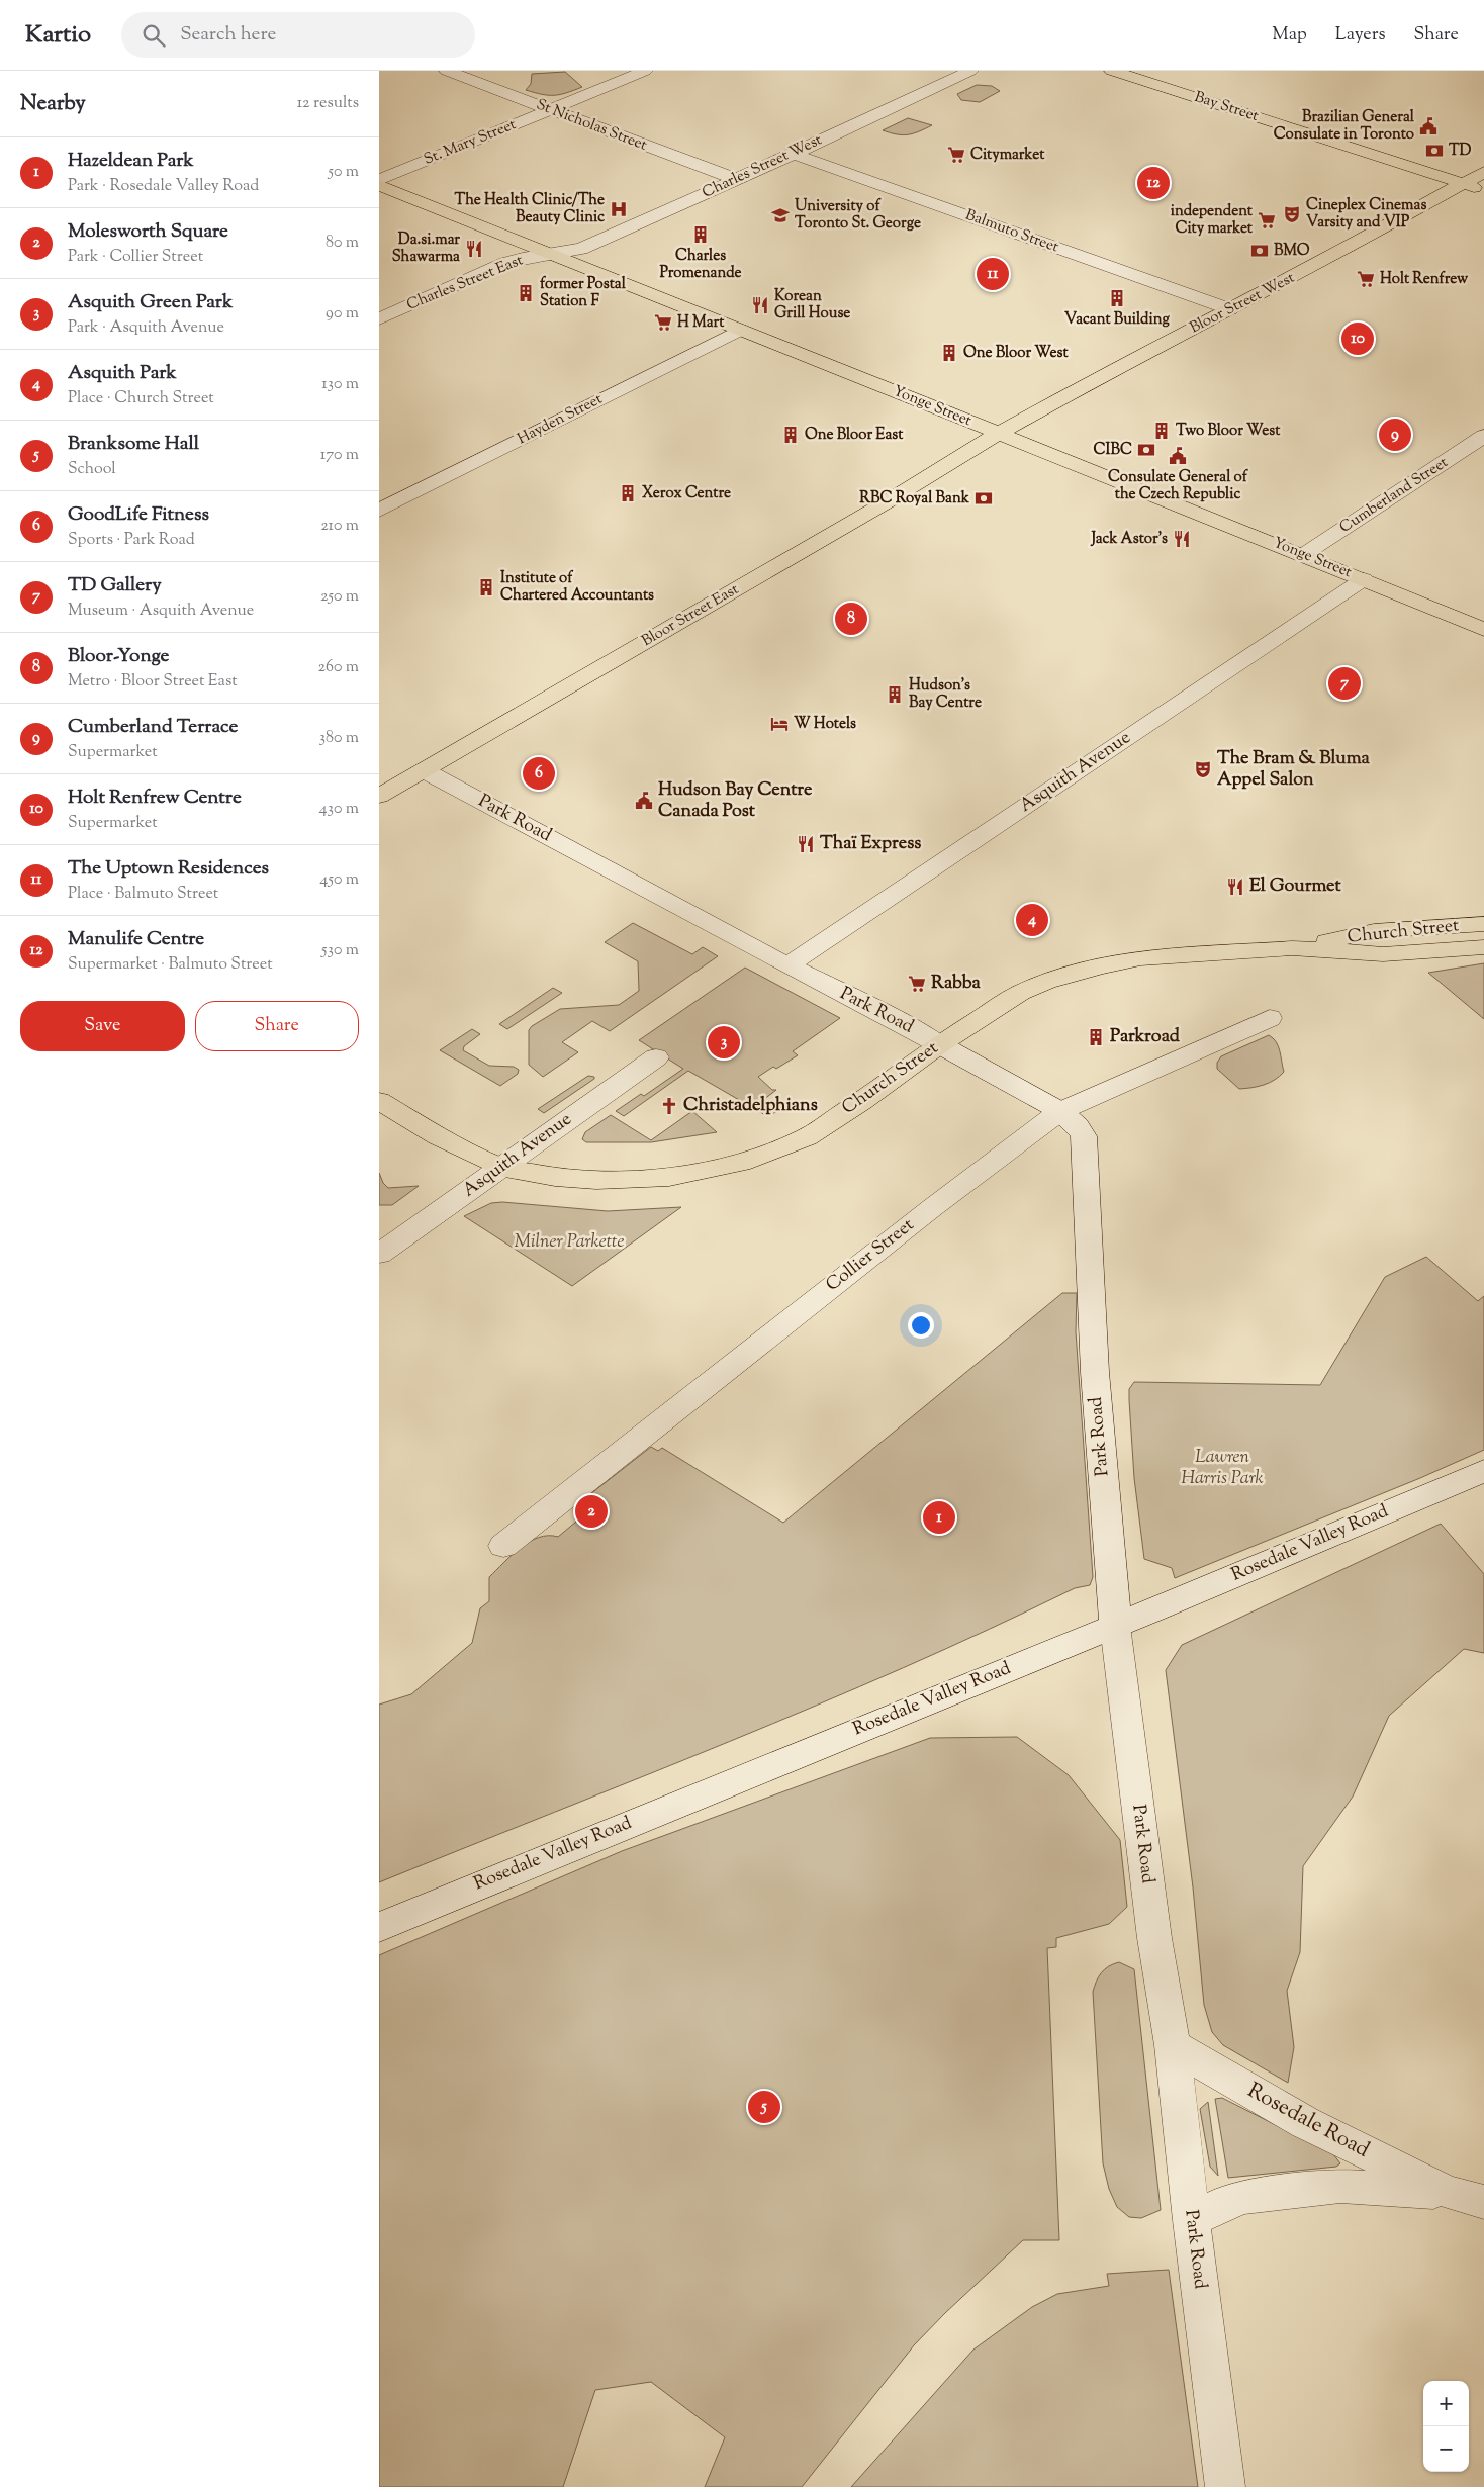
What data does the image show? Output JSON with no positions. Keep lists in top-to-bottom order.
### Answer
{
  "streets": {
    "main road": [
      "Bay Street",
      "Bloor Street West",
      "Yonge Street",
      "Bloor Street East",
      "Church Street"
    ],
    "street": [
      "St Nicholas Street",
      "St. Mary Street",
      "Charles Street West",
      "Balmuto Street",
      "Charles Street East",
      "Hayden Street",
      "Cumberland Street",
      "Asquith Avenue",
      "Park Road",
      "Collier Street",
      "Rosedale Valley Road",
      "Rosedale Road"
    ]
  },
  "crossings": [
    ["Bay Street", "Bloor Street West"],
    ["St Nicholas Street", "St. Mary Street"],
    ["St Nicholas Street", "Charles Street West"],
    ["Charles Street West", "Balmuto Street"],
    ["Charles Street West", "Charles Street East"],
    ["Charles Street West", "Yonge Street"],
    ["Balmuto Street", "Bloor Street West"],
    ["Charles Street East", "Yonge Street"],
    ["Bloor Street West", "Yonge Street"],
    ["Bloor Street West", "Bloor Street East"],
    ["Yonge Street", "Hayden Street"],
    ["Yonge Street", "Cumberland Street"],
    ["Yonge Street", "Bloor Street East"],
    ["Yonge Street", "Asquith Avenue"],
    ["Bloor Street East", "Park Road"],
    ["Asquith Avenue", "Park Road"],
    ["Asquith Avenue", "Church Street"],
    ["Park Road", "Church Street"],
    ["Park Road", "Collier Street"],
    ["Park Road", "Rosedale Valley Road"],
    ["Park Road", "Rosedale Road"]
  ],
  "parks": ["Milner Parkette", "Lawren Harris Park"],
  "places": {
    "public building": ["Brazilian General Consulate in Toronto", "Consulate General of the Czech Republic", "Hudson Bay Centre Canada Post"],
    "bank": [
      "TD",
      "BMO",
      "CIBC",
      "RBC Royal Bank"
    ],
    "supermarket": [
      "Citymarket",
      "independent City market",
      "Holt Renfrew",
      "H Mart",
      "Rabba"
    ],
    "hospital": ["The Health Clinic/The Beauty Clinic"],
    "theatre": ["Cineplex Cinemas Varsity and VIP", "The Bram & Bluma Appel Salon"],
    "school or university": ["University of Toronto St. George"],
    "building": [
      "Charles Promenande",
      "former Postal Station F",
      "Vacant Building",
      "One Bloor West",
      "Two Bloor West",
      "One Bloor East",
      "Xerox Centre",
      "Institute of Chartered Accountants",
      "Hudson's Bay Centre",
      "Parkroad"
    ],
    "restaurant": [
      "Da.si.mar Shawarma",
      "Korean Grill House",
      "Jack Astor's",
      "Thaï Express",
      "El Gourmet"
    ],
    "hotel": ["W Hotels"],
    "church": ["Christadelphians"]
  },
  "page": {
    "header": "Kartio",
    "search": "Search here",
    "nav": ["Map", "Layers", "Share"],
    "heading": ["Nearby", "12 results"],
    "list": [
      {
        "mark": "1",
        "name": "Hazeldean Park",
        "note": "Park · Rosedale Valley Road",
        "value": "50 m"
      },
      {
        "mark": "2",
        "name": "Molesworth Square",
        "note": "Park · Collier Street",
        "value": "80 m"
      },
      {
        "mark": "3",
        "name": "Asquith Green Park",
        "note": "Park · Asquith Avenue",
        "value": "90 m"
      },
      {
        "mark": "4",
        "name": "Asquith Park",
        "note": "Place · Church Street",
        "value": "130 m"
      },
      {
        "mark": "5",
        "name": "Branksome Hall",
        "note": "School",
        "value": "170 m"
      },
      {
        "mark": "6",
        "name": "GoodLife Fitness",
        "note": "Sports · Park Road",
        "value": "210 m"
      },
      {
        "mark": "7",
        "name": "TD Gallery",
        "note": "Museum · Asquith Avenue",
        "value": "250 m"
      },
      {
        "mark": "8",
        "name": "Bloor-Yonge",
        "note": "Metro · Bloor Street East",
        "value": "260 m"
      },
      {
        "mark": "9",
        "name": "Cumberland Terrace",
        "note": "Supermarket",
        "value": "380 m"
      },
      {
        "mark": "10",
        "name": "Holt Renfrew Centre",
        "note": "Supermarket",
        "value": "430 m"
      },
      {
        "mark": "11",
        "name": "The Uptown Residences",
        "note": "Place · Balmuto Street",
        "value": "450 m"
      },
      {
        "mark": "12",
        "name": "Manulife Centre",
        "note": "Supermarket · Balmuto Street",
        "value": "530 m"
      }
    ],
    "pins": [
      "12",
      "11",
      "10",
      "9",
      "8",
      "7",
      "6",
      "4",
      "3",
      "2",
      "1",
      "5"
    ],
    "buttons": ["Save", "Share"],
    "map_buttons": ["+", "−"]
  }
}
